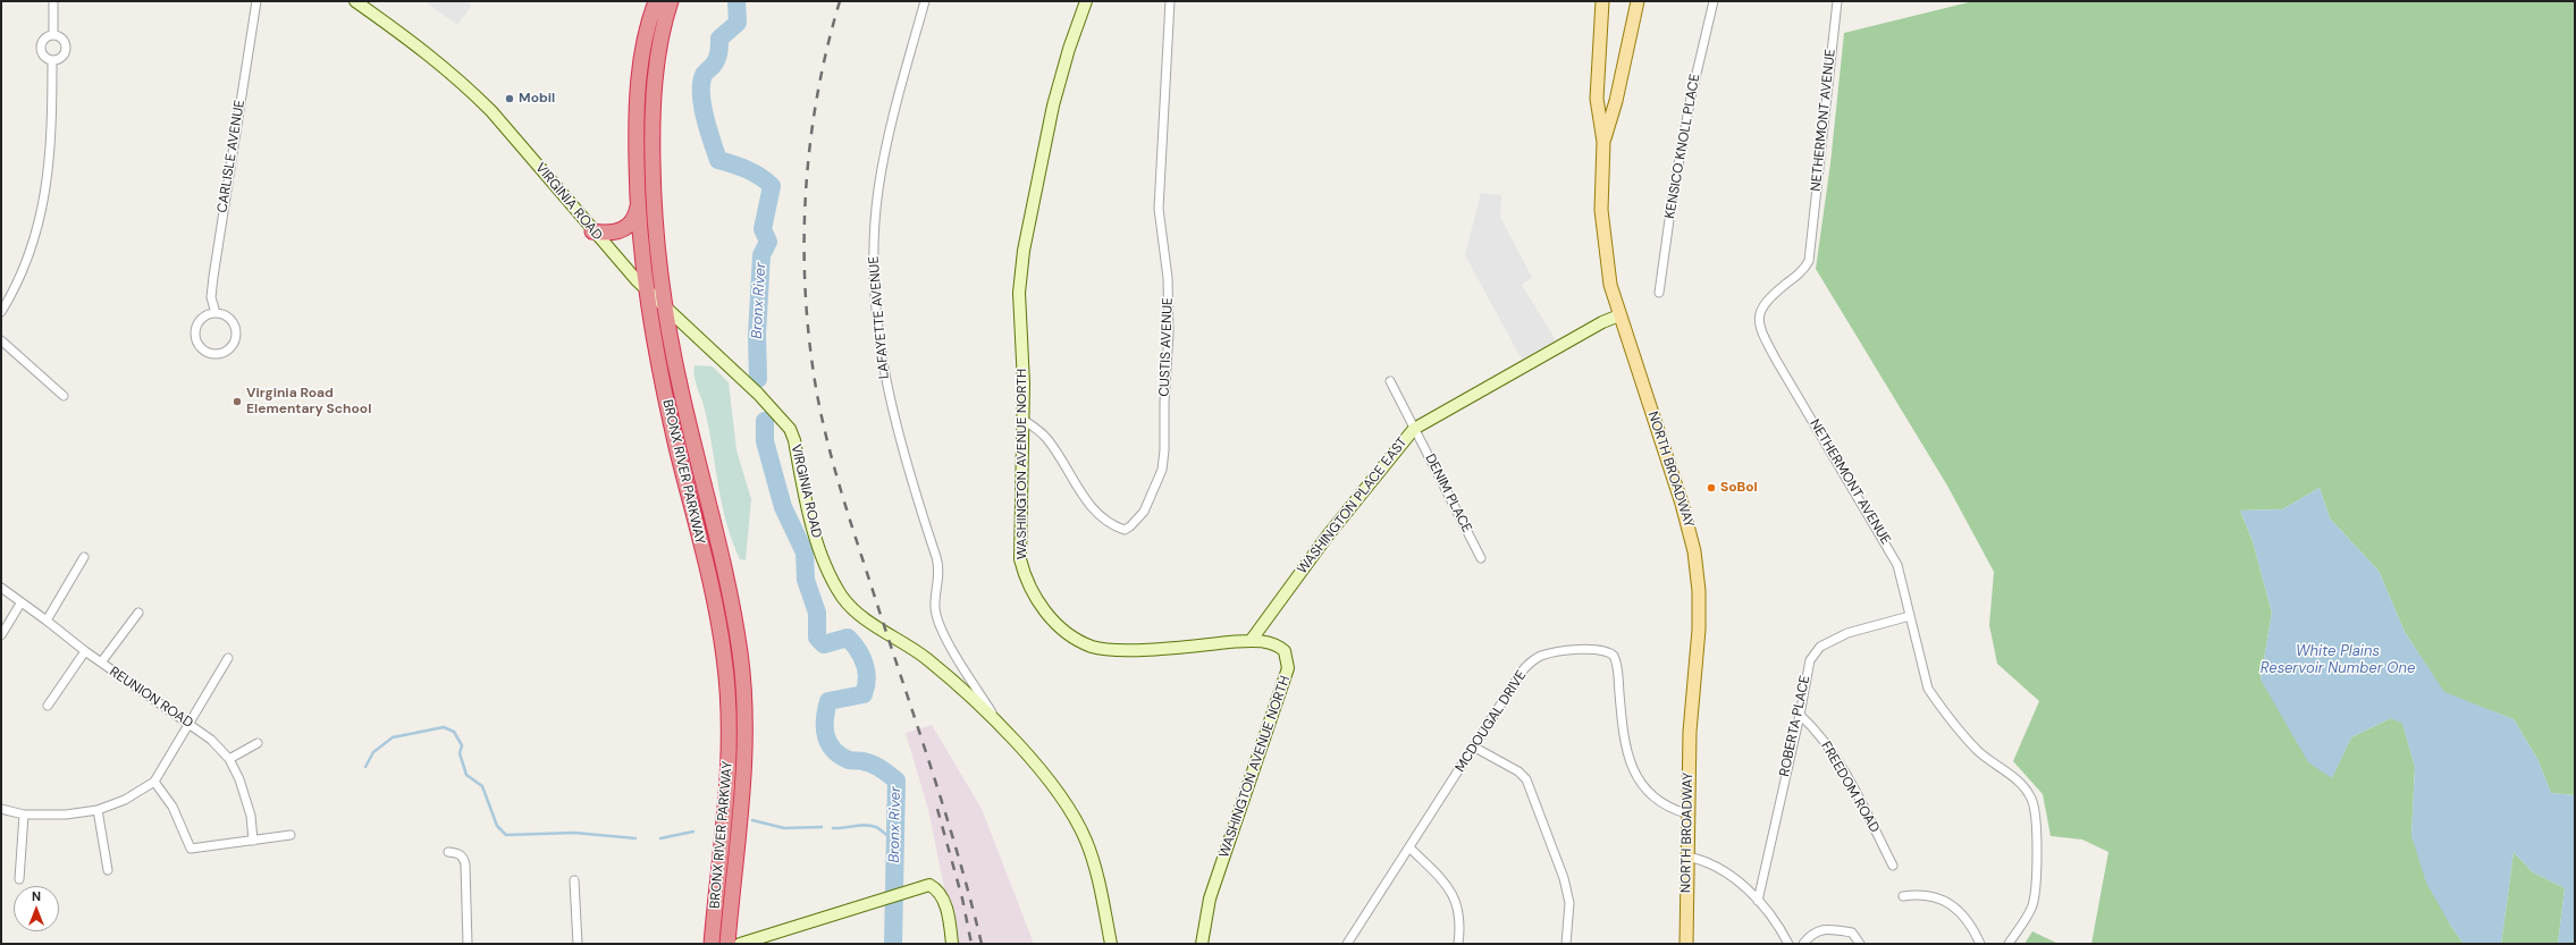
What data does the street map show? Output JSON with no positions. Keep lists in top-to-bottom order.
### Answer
{
  "streets": {
    "highway": ["BRONX RIVER PARKWAY"],
    "main road": ["NORTH BROADWAY"],
    "street": [
      "NETHERMONT AVENUE",
      "KENSICO KNOLL PLACE",
      "CARLISLE AVENUE",
      "VIRGINIA ROAD",
      "LAFAYETTE AVENUE",
      "CUSTIS AVENUE",
      "WASHINGTON AVENUE NORTH",
      "DENIM PLACE",
      "WASHINGTON PLACE EAST",
      "REUNION ROAD",
      "MCDOUGAL DRIVE",
      "ROBERTA PLACE",
      "FREEDOM ROAD"
    ]
  },
  "crossings": [
    ["NETHERMONT AVENUE", "ROBERTA PLACE"],
    ["VIRGINIA ROAD", "LAFAYETTE AVENUE"],
    ["VIRGINIA ROAD", "BRONX RIVER PARKWAY"],
    ["CUSTIS AVENUE", "WASHINGTON AVENUE NORTH"],
    ["WASHINGTON AVENUE NORTH", "WASHINGTON PLACE EAST"],
    ["NORTH BROADWAY", "WASHINGTON PLACE EAST"],
    ["NORTH BROADWAY", "MCDOUGAL DRIVE"],
    ["DENIM PLACE", "WASHINGTON PLACE EAST"],
    ["ROBERTA PLACE", "FREEDOM ROAD"]
  ],
  "water": ["Bronx River", "White Plains Reservoir Number One"],
  "places": ["Mobil", "Virginia Road Elementary School", "SoBol"],
  "north": "top"
}
